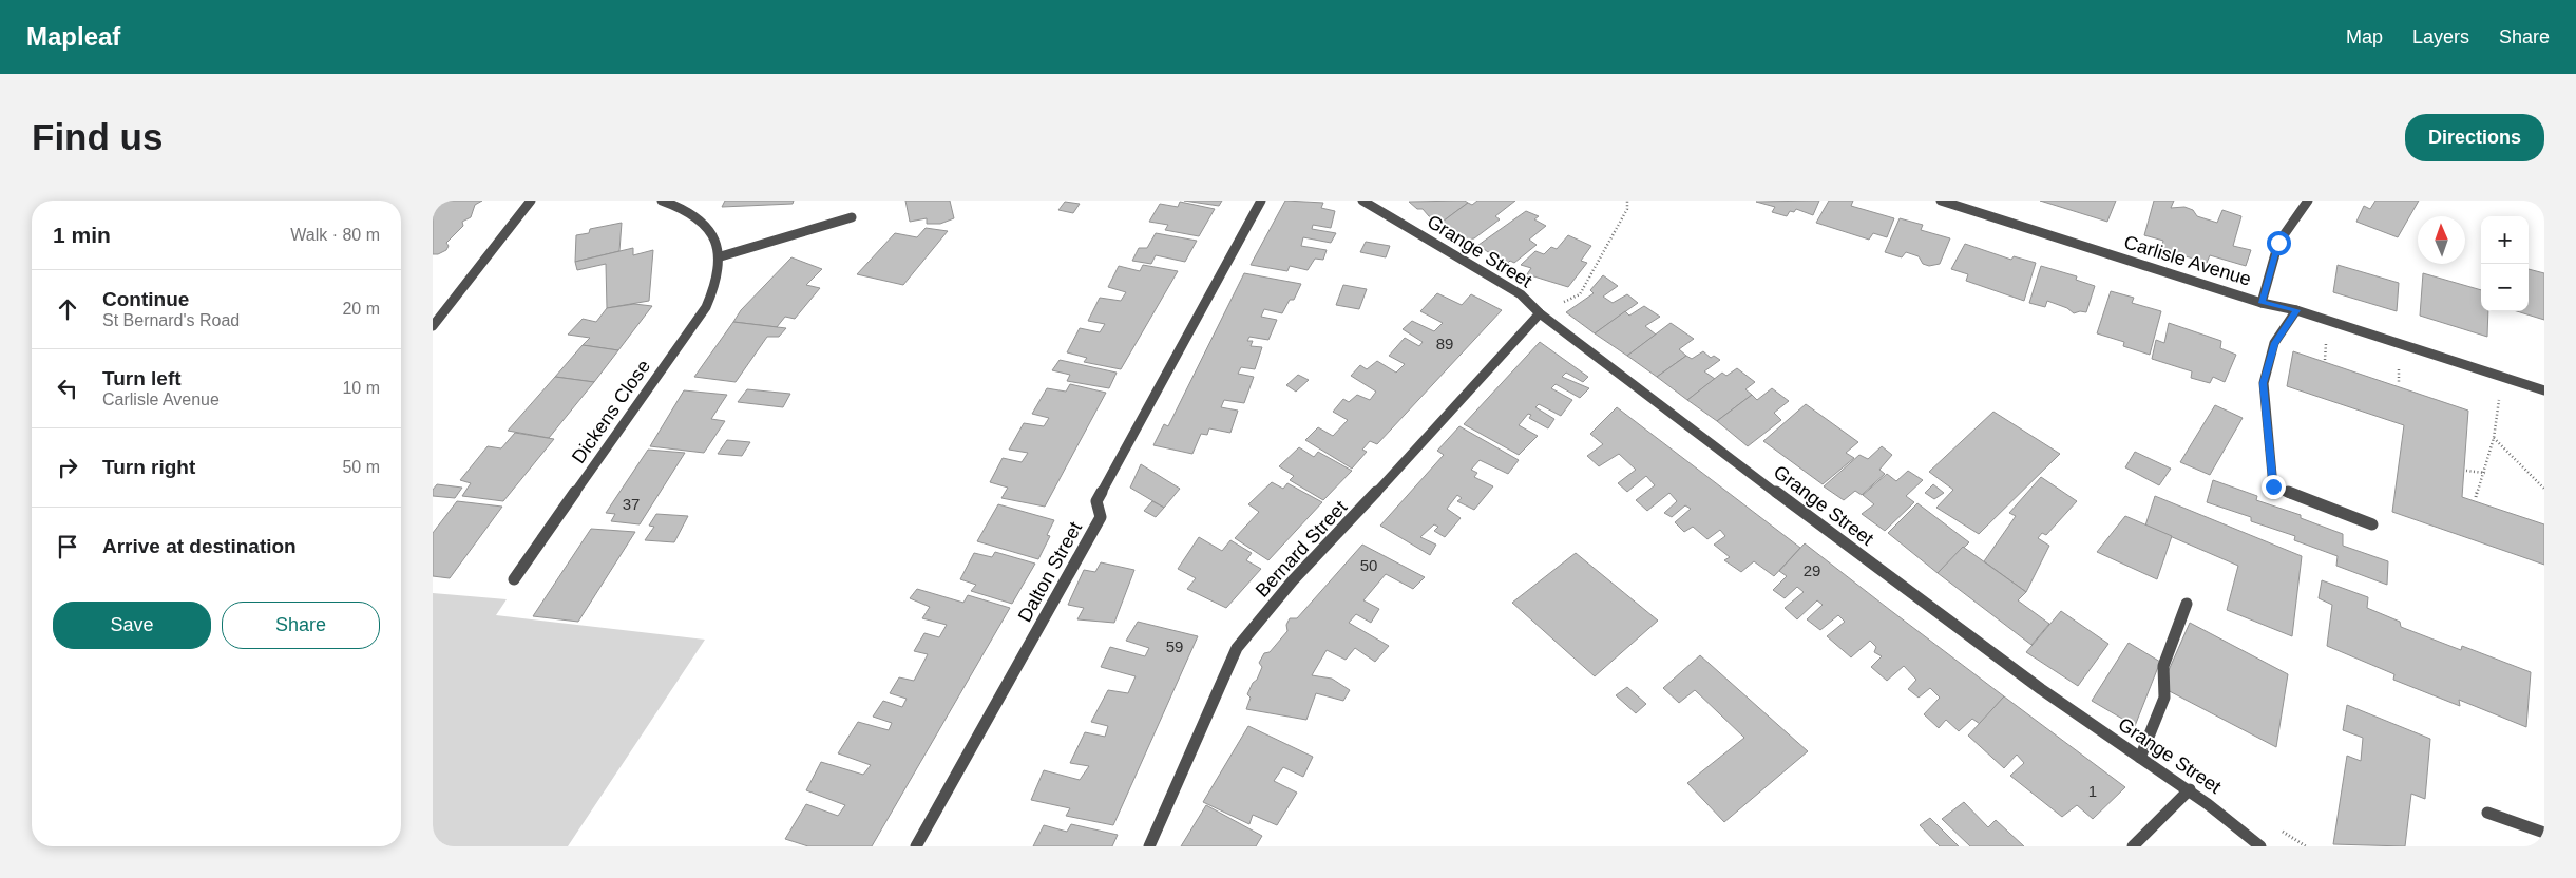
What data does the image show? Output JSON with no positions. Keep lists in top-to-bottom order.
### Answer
{
  "streets": {
    "street": [
      "Grange Street",
      "Carlisle Avenue",
      "Dickens Close",
      "Bernard Street",
      "Dalton Street"
    ]
  },
  "crossings": [
    ["Grange Street", "Bernard Street"]
  ],
  "house_numbers": [
    "89",
    "37",
    "50",
    "29",
    "59",
    "1"
  ],
  "north": "top",
  "page": {
    "header": "Mapleaf",
    "nav": ["Map", "Layers", "Share"],
    "buttons": [
      "Directions",
      ["Save", "Share"]
    ],
    "title": "Find us",
    "heading": ["1 min", "Walk · 80 m"],
    "map_buttons": ["+", "−"],
    "list": [
      ["Continue", "St Bernard's Road", "20 m"],
      ["Turn left", "Carlisle Avenue", "10 m"],
      ["Turn right", "50 m"],
      "Arrive at destination"
    ]
  }
}
